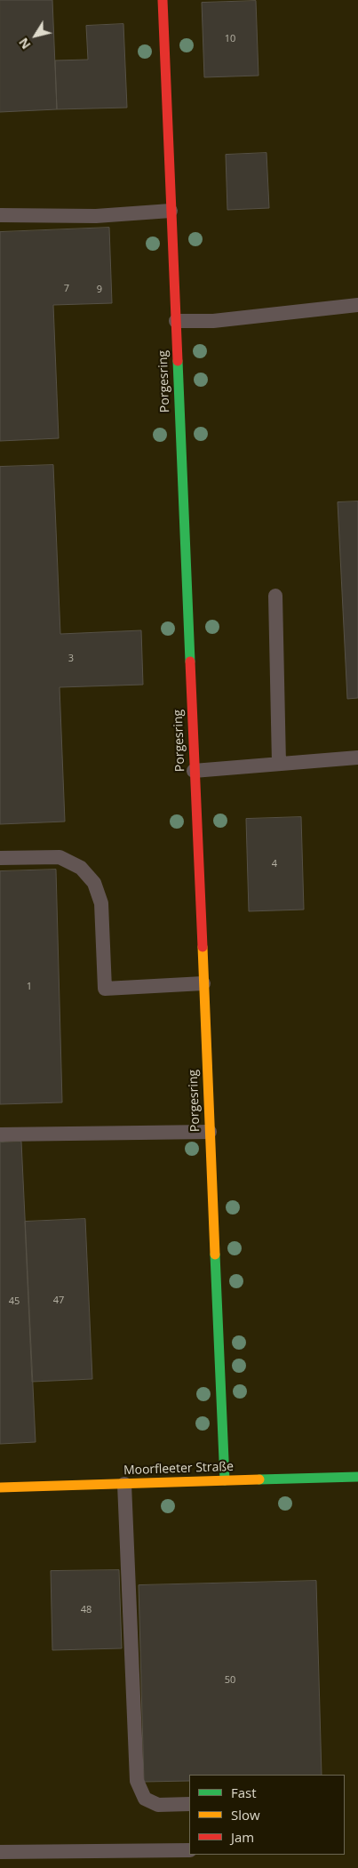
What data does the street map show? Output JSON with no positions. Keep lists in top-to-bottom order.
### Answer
{
  "streets": {
    "street": ["Porgesring", "Moorfleeter Straße"]
  },
  "crossings": [
    ["Porgesring", "Moorfleeter Straße"]
  ],
  "house_numbers": [
    "10",
    "7",
    "9",
    "3",
    "4",
    "1",
    "47",
    "45",
    "48",
    "50"
  ],
  "legend": ["Fast", "Slow", "Jam"],
  "north": "bottom left"
}
